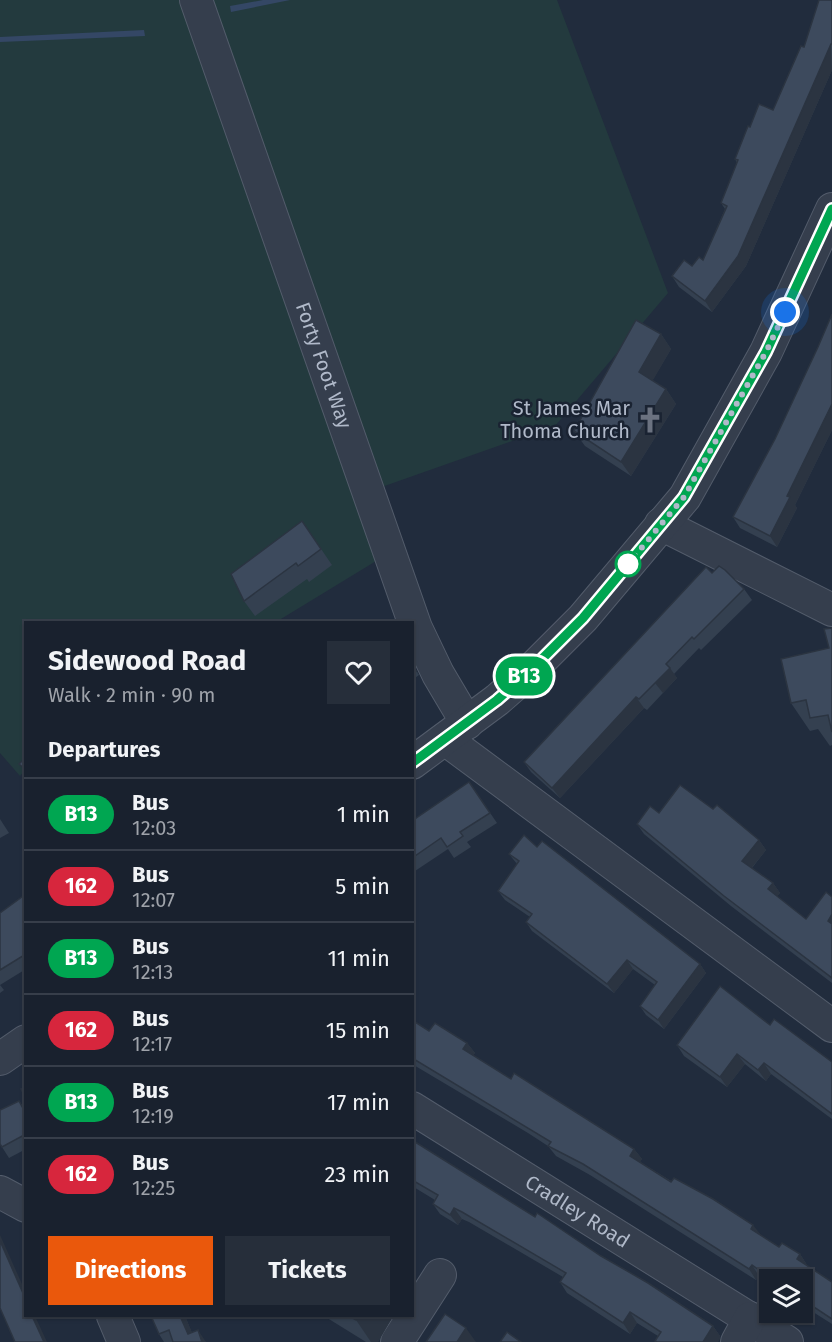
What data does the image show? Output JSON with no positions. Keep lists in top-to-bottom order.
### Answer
{
  "streets": {
    "street": ["Forty Foot Way", "Cradley Road"]
  },
  "places": {
    "church": ["St James Mar Thoma Church"]
  },
  "lines": ["bus line B13"],
  "page": {
    "on_map": "B13",
    "heading": [
      ["Sidewood Road", "Walk · 2 min · 90 m"],
      "Departures"
    ],
    "list": [
      {
        "mark": "B13",
        "name": "Bus",
        "note": "12:03",
        "value": "1 min"
      },
      {
        "mark": "162",
        "name": "Bus",
        "note": "12:07",
        "value": "5 min"
      },
      {
        "mark": "B13",
        "name": "Bus",
        "note": "12:13",
        "value": "11 min"
      },
      {
        "mark": "162",
        "name": "Bus",
        "note": "12:17",
        "value": "15 min"
      },
      {
        "mark": "B13",
        "name": "Bus",
        "note": "12:19",
        "value": "17 min"
      },
      {
        "mark": "162",
        "name": "Bus",
        "note": "12:25",
        "value": "23 min"
      }
    ],
    "buttons": ["Directions", "Tickets"]
  }
}
